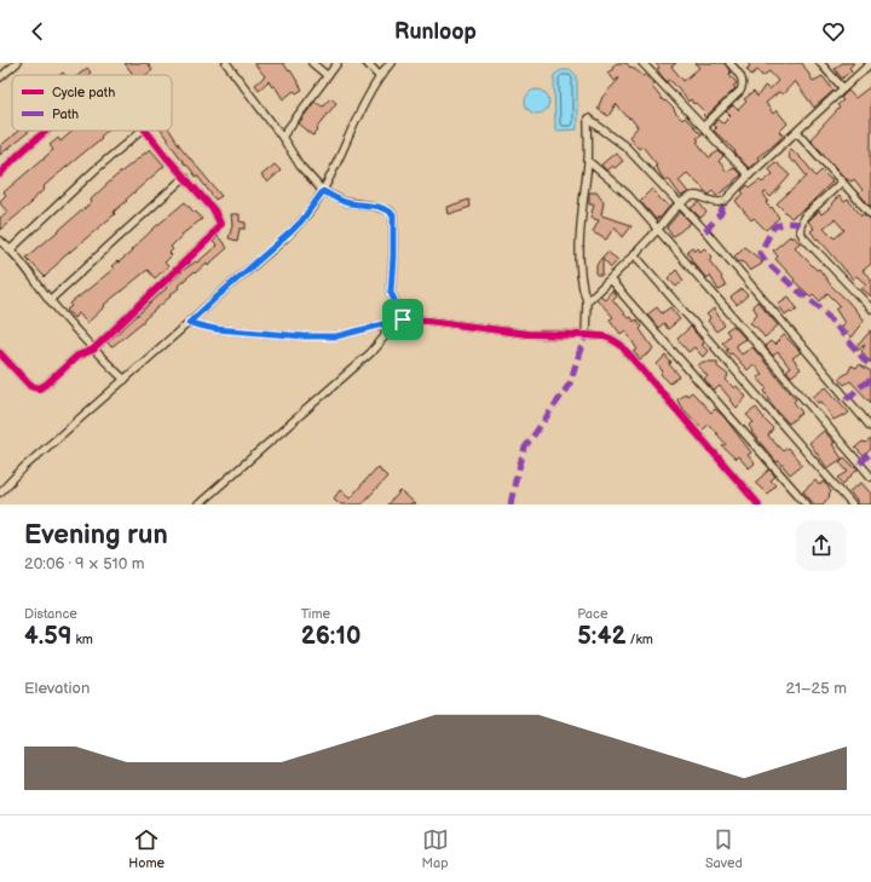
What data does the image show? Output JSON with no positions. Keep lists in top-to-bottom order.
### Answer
{
  "legend": ["Cycle path", "Path"],
  "page": {
    "header": "Runloop",
    "heading": ["Evening run", "20:06 · 9 × 510 m"],
    "stats": [
      ["Distance", "4.59 km"],
      ["Time", "26:10"],
      ["Pace", "5:42 /km"]
    ],
    "chart": ["Elevation", "21–25 m"],
    "tabs": ["Home", "Map", "Saved"]
  }
}
